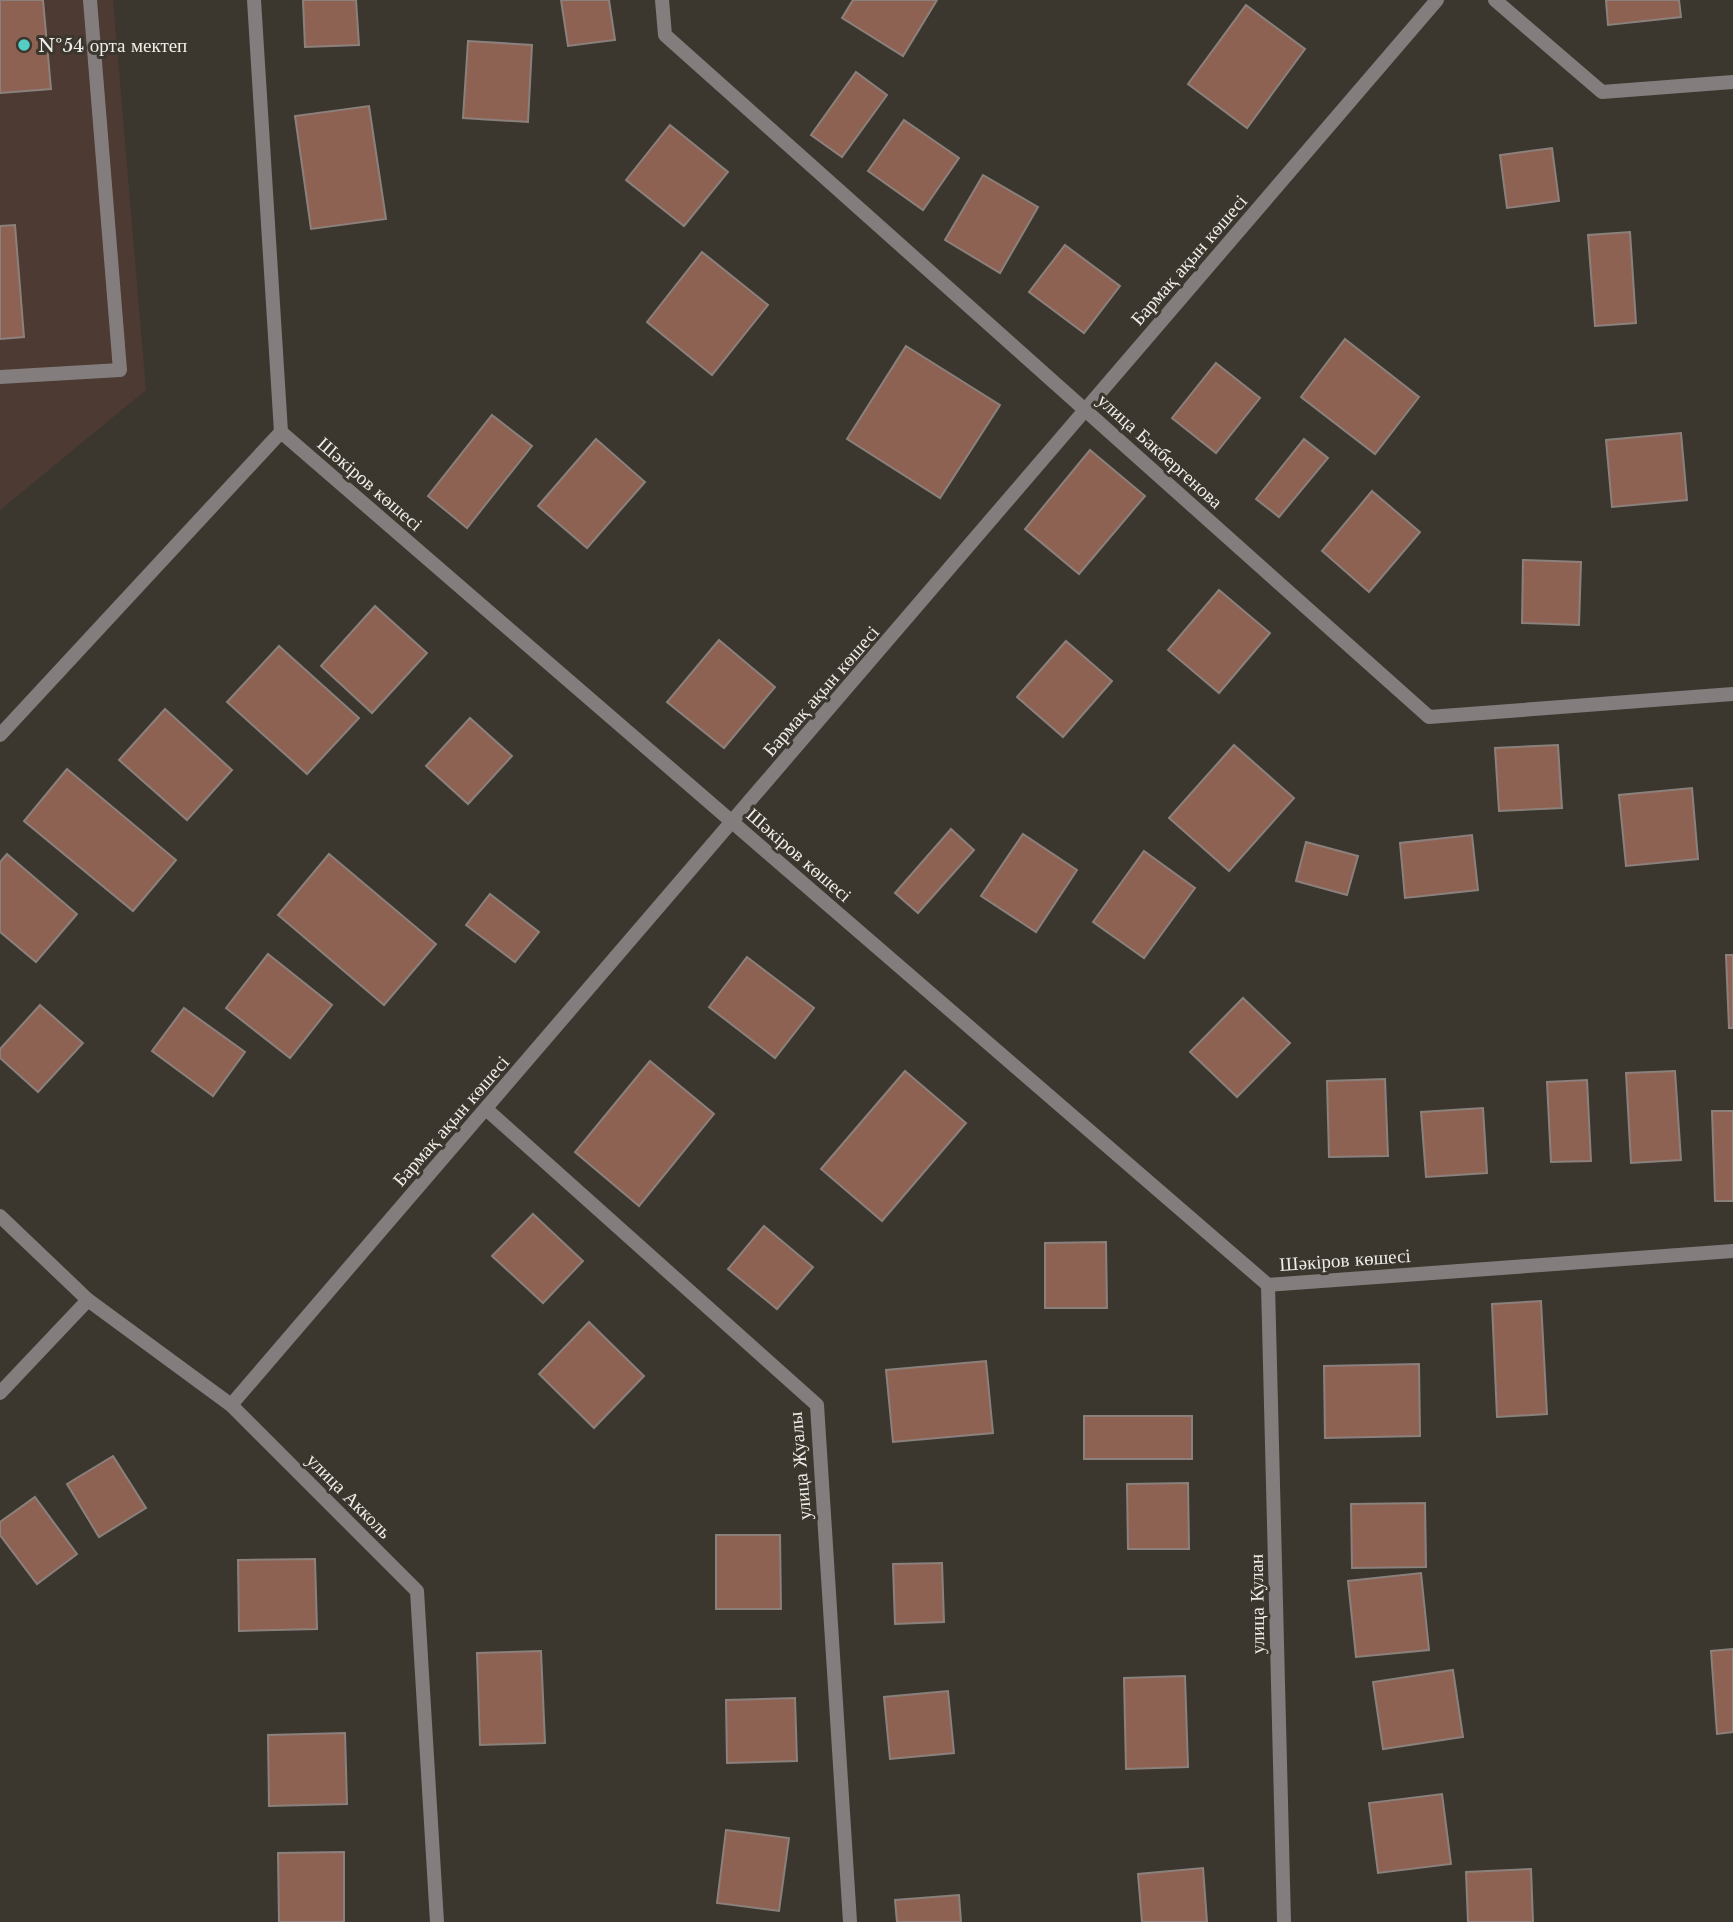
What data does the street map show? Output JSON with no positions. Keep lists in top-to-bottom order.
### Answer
{
  "streets": {
    "street": [
      "Бармақ ақын көшесі",
      "улица Бакбергенова",
      "Шәкіров көшесі",
      "улица Жуалы",
      "улица Акколь",
      "улица Кулан"
    ]
  },
  "crossings": [
    ["Бармақ ақын көшесі", "улица Бакбергенова"],
    ["Бармақ ақын көшесі", "Шәкіров көшесі"],
    ["Бармақ ақын көшесі", "улица Жуалы"],
    ["Бармақ ақын көшесі", "улица Акколь"],
    ["Шәкіров көшесі", "улица Кулан"]
  ],
  "places": ["№54 орта мектеп"]
}
